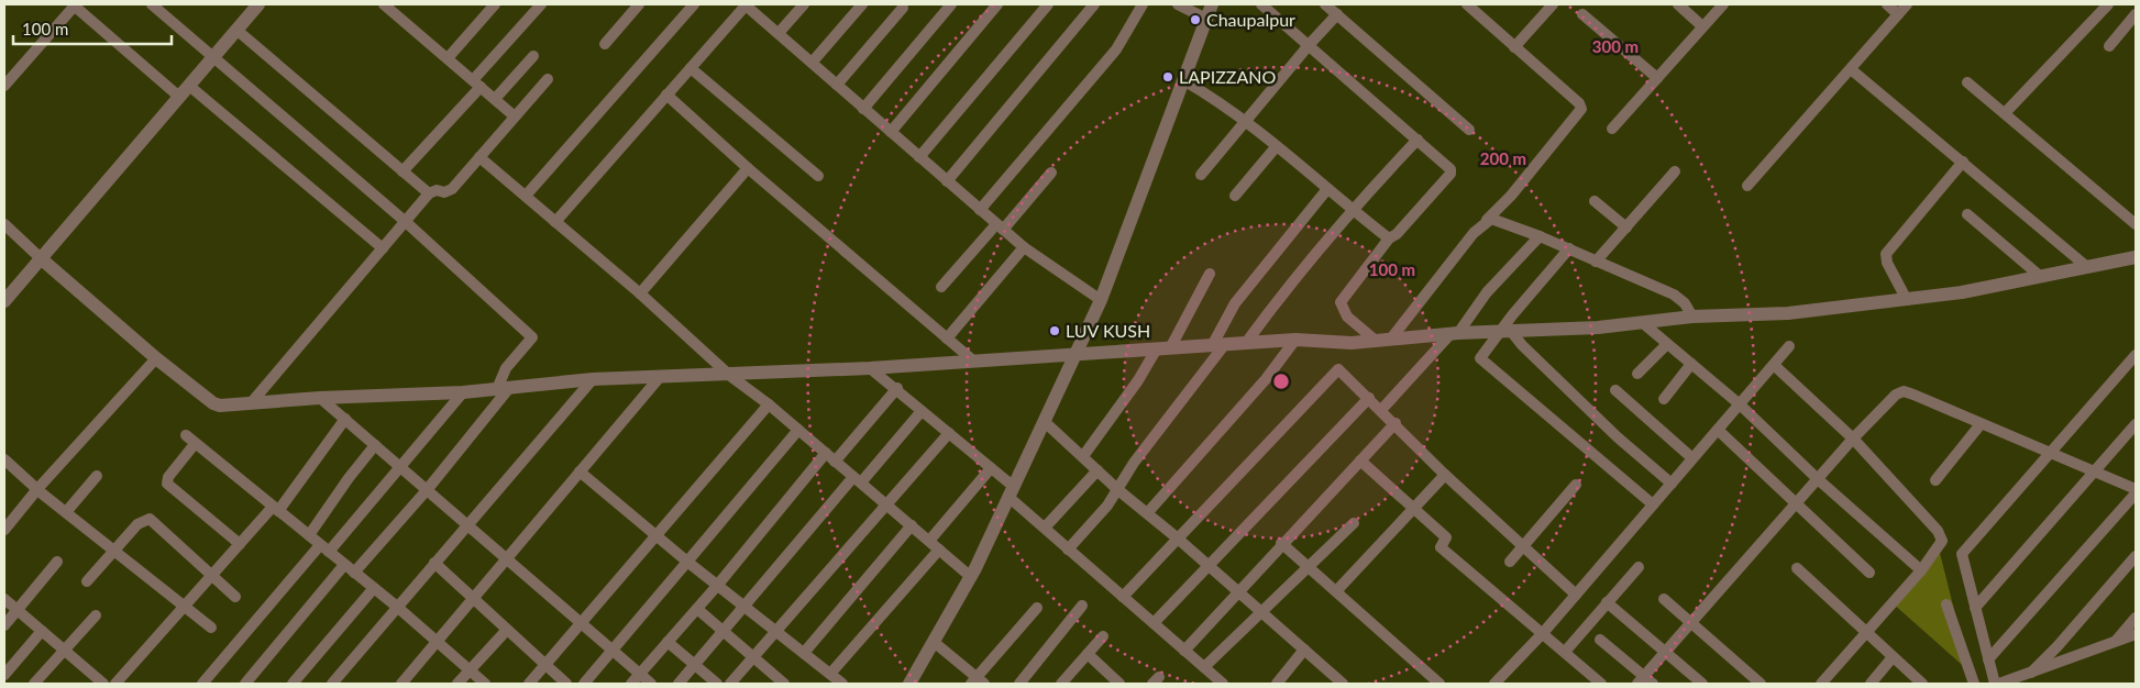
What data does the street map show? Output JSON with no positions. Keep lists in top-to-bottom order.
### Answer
{
  "places": ["Chaupalpur", "LAPIZZANO", "LUV KUSH"],
  "scale_bar": "100 m",
  "rings": ["300 m", "200 m", "100 m"]
}
